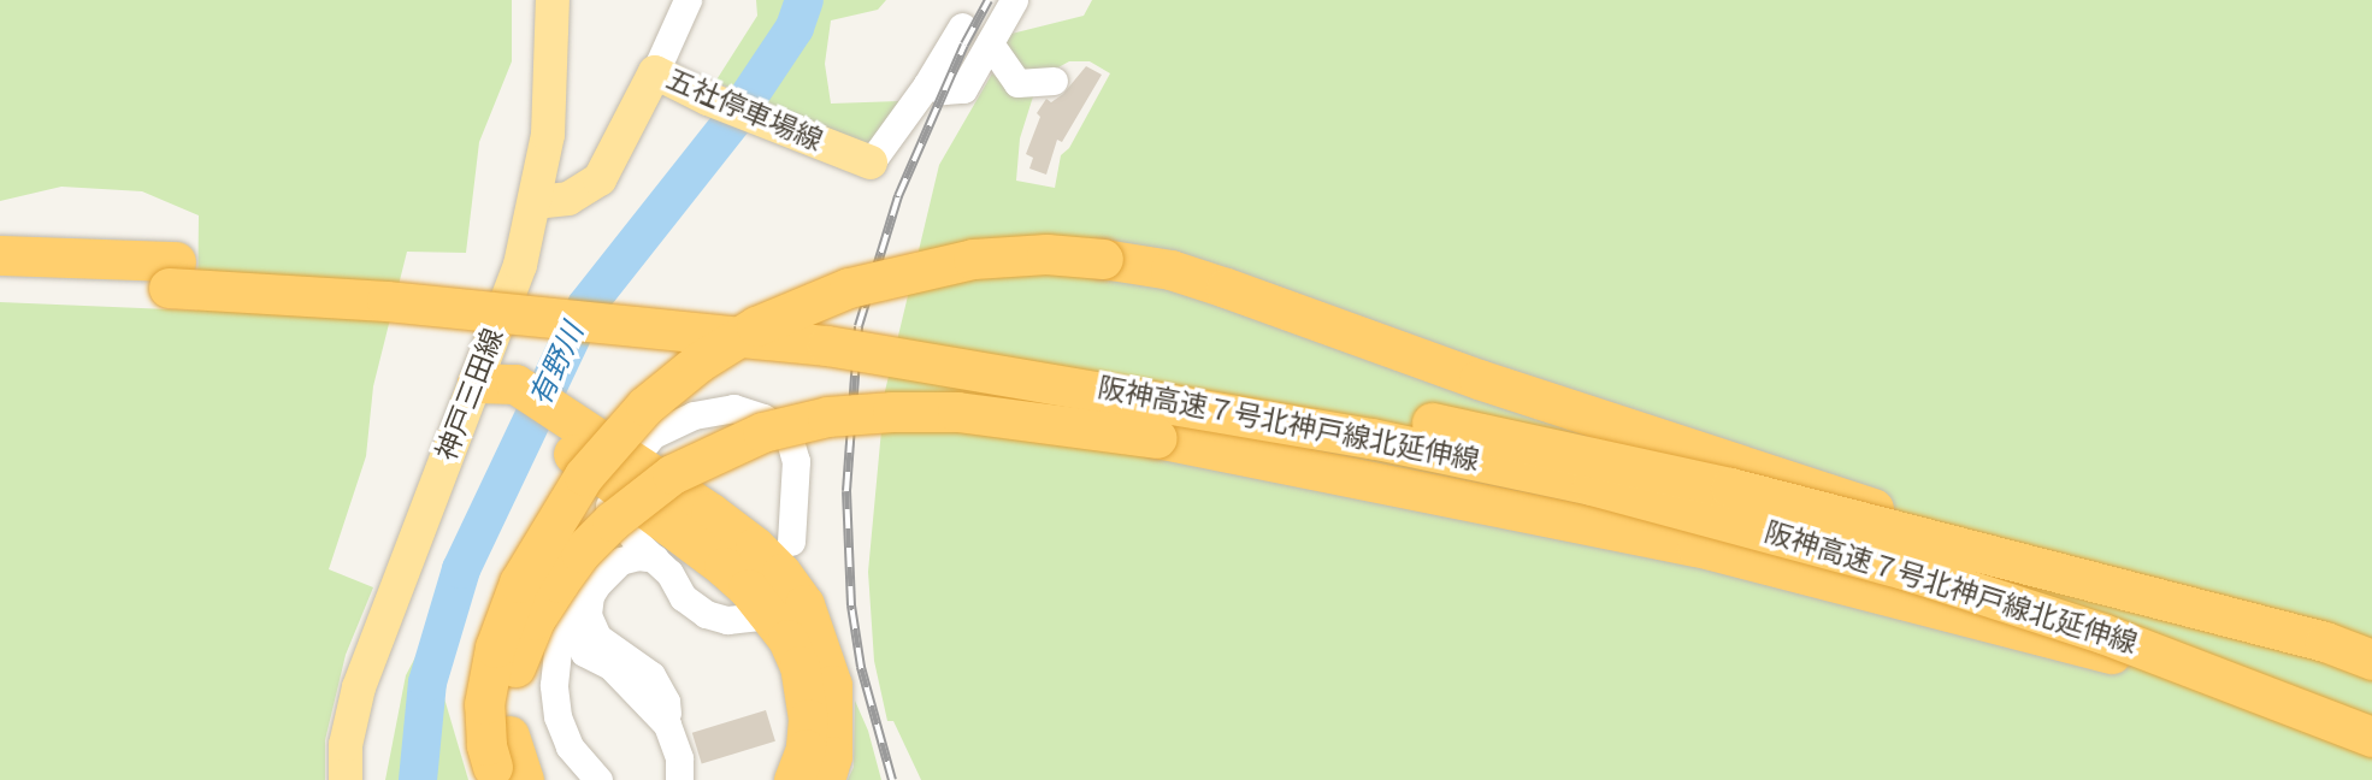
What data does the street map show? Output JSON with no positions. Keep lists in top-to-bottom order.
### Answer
{
  "streets": {
    "highway": ["阪神高速７号北神戸線北延伸線"],
    "main road": ["五社停車場線", "神戸三田線"]
  },
  "crossings": [
    ["五社停車場線", "神戸三田線"]
  ],
  "water": ["有野川"]
}
